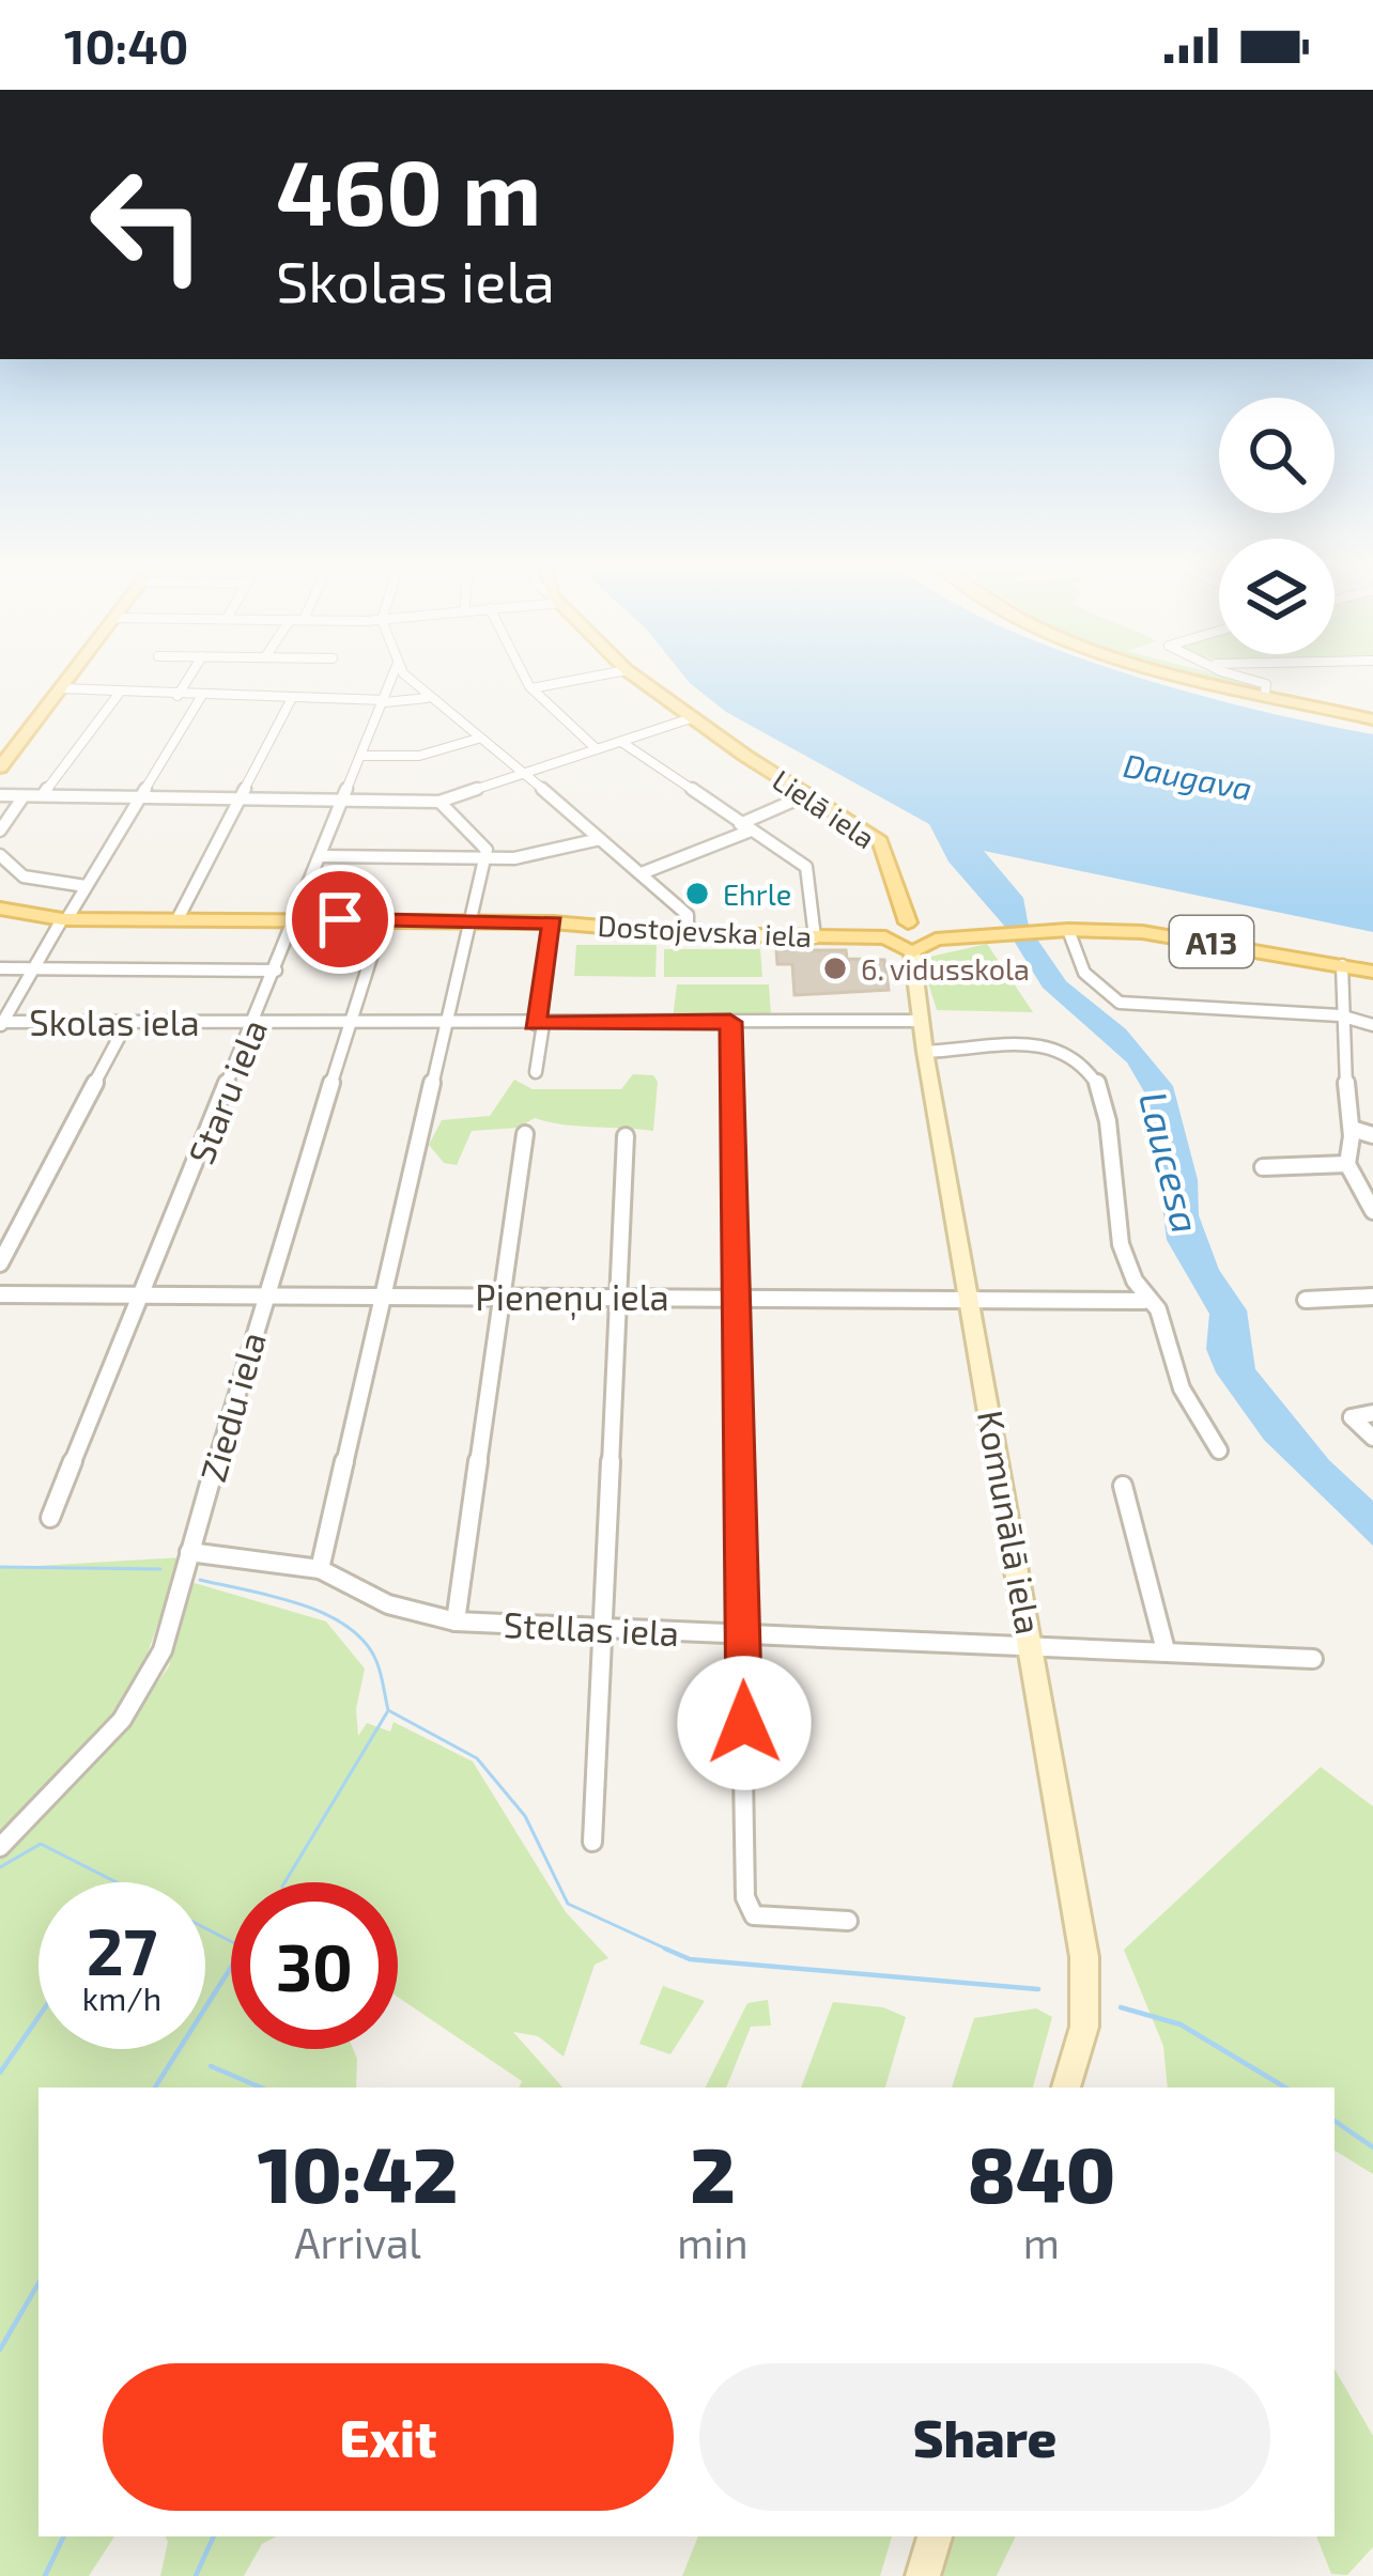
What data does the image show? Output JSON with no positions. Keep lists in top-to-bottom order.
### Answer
{
  "streets": {
    "main road": ["Lielā iela", "Dostojevska iela", "A13"],
    "street": [
      "Skolas iela",
      "Staru iela",
      "Pieneņu iela",
      "Ziedu iela",
      "Komunālā iela",
      "Stellas iela"
    ]
  },
  "crossings": [
    ["Dostojevska iela", "Staru iela"],
    ["Dostojevska iela", "Ziedu iela"],
    ["A13", "Komunālā iela"],
    ["Skolas iela", "Staru iela"],
    ["Skolas iela", "Ziedu iela"],
    ["Skolas iela", "Komunālā iela"],
    ["Staru iela", "Pieneņu iela"],
    ["Pieneņu iela", "Ziedu iela"],
    ["Pieneņu iela", "Komunālā iela"],
    ["Ziedu iela", "Stellas iela"],
    ["Komunālā iela", "Stellas iela"]
  ],
  "water": ["Daugava", "Laucesa"],
  "places": ["Ehrle", "6. vidusskola"],
  "page": {
    "status": "10:40",
    "turn": ["460 m", "Skolas iela"],
    "speed": "27 km/h",
    "limit": "30",
    "eta": [
      "10:42",
      "Arrival",
      "2",
      "min",
      "840",
      "m"
    ],
    "buttons": ["Exit", "Share"]
  }
}
